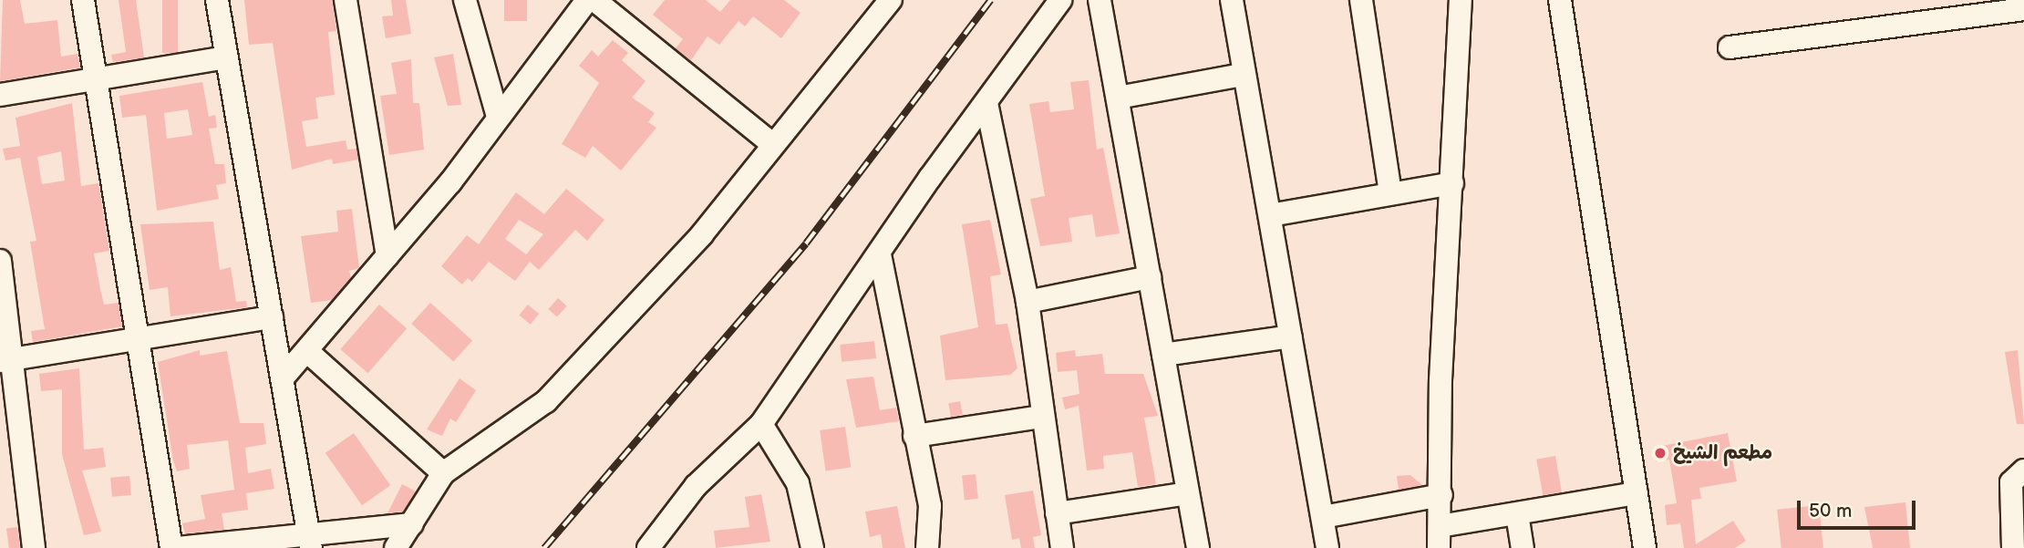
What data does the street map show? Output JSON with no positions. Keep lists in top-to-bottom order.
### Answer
{
  "places": ["مطعم الشيخ"],
  "scale_bar": "50 m"
}
